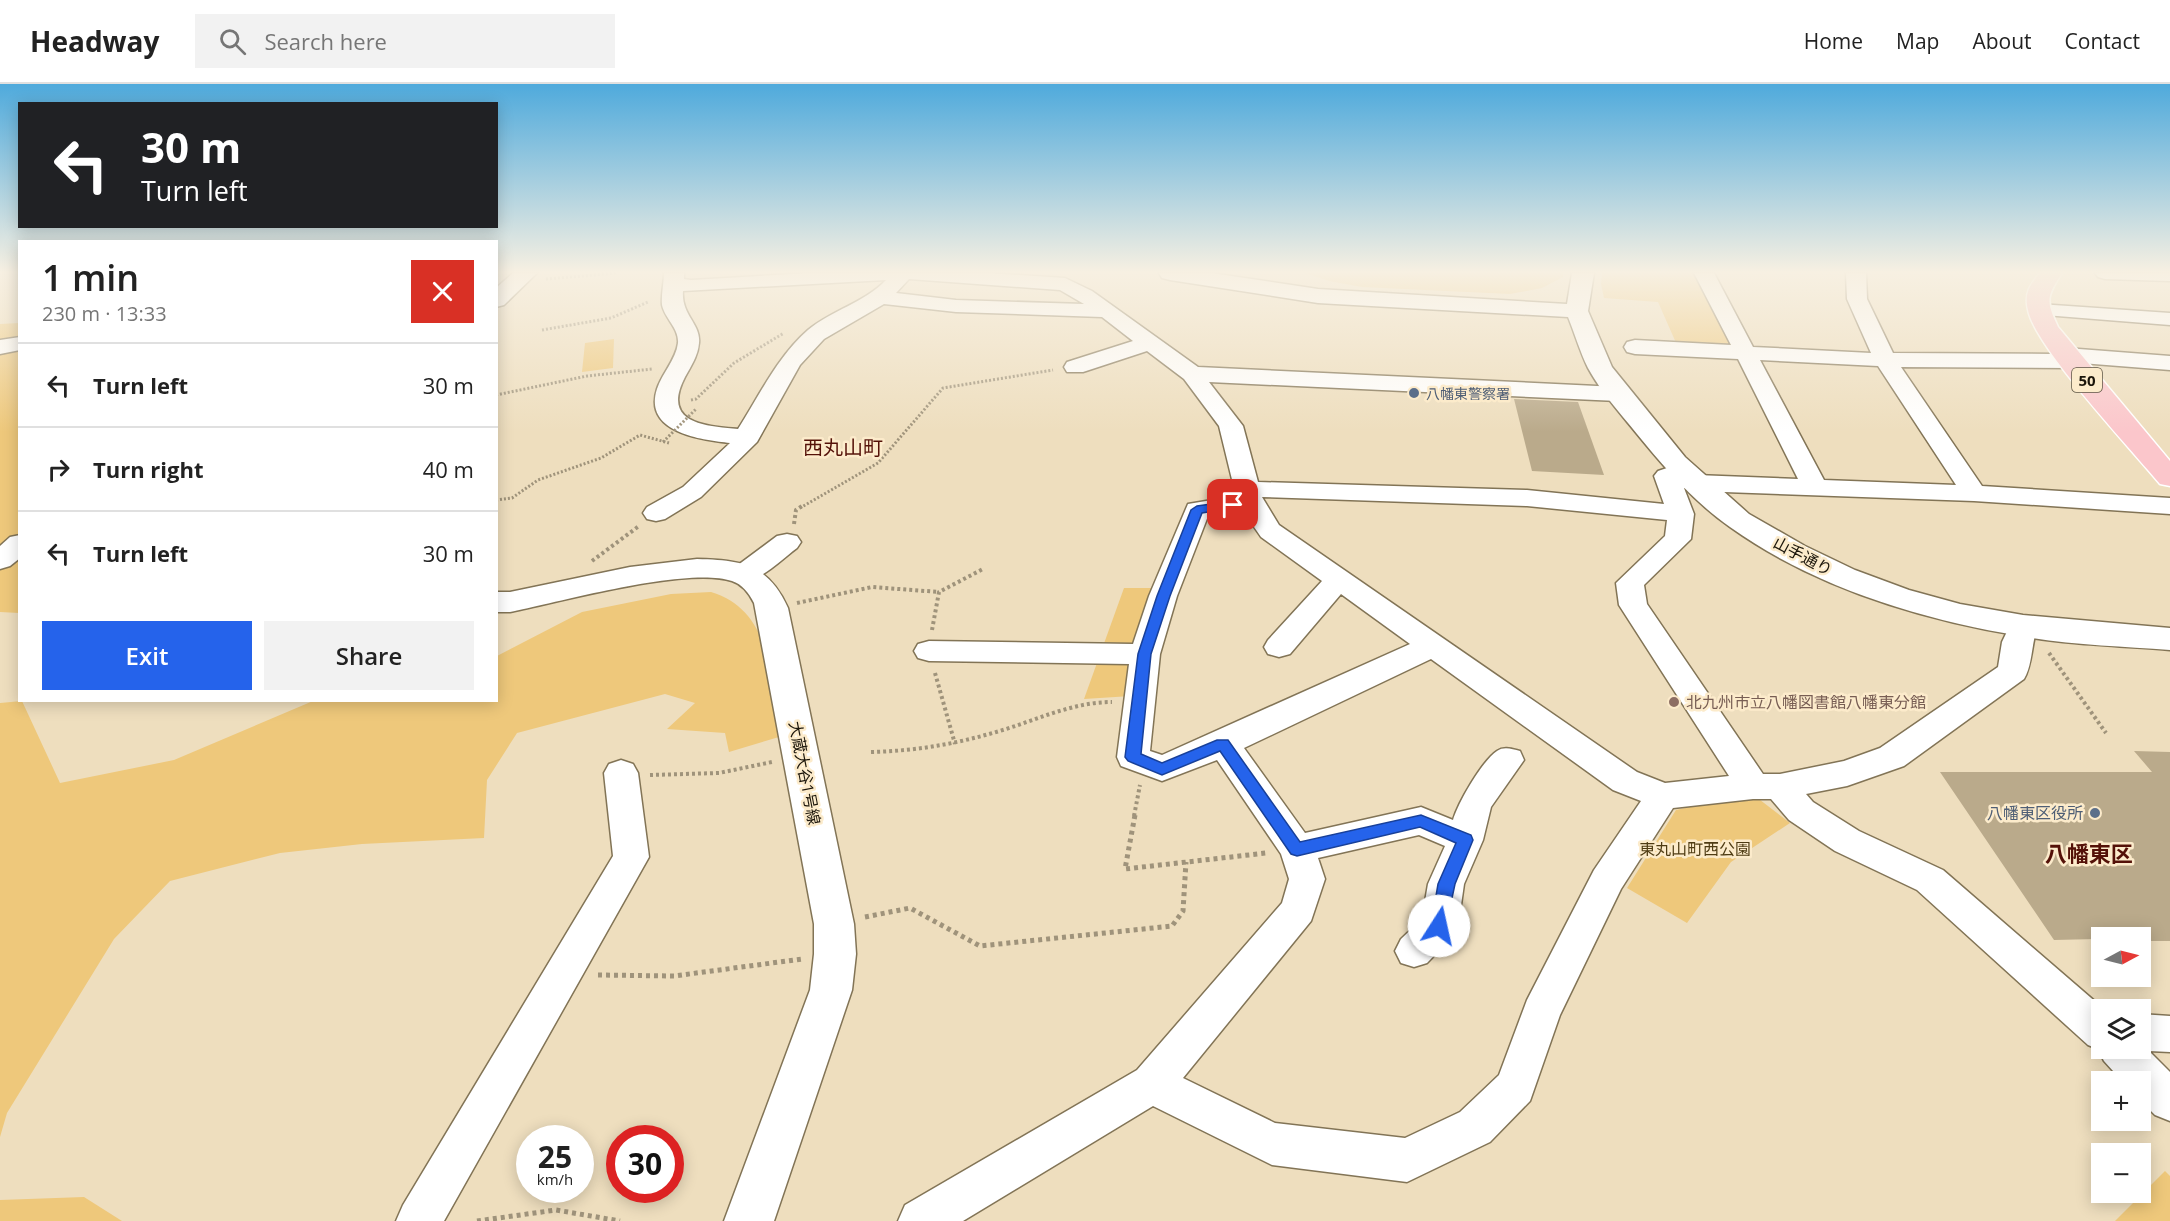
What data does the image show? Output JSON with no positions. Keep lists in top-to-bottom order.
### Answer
{
  "streets": {
    "main road": ["50"],
    "street": ["山手通り", "大蔵大谷1号線"]
  },
  "districts": ["西丸山町", "八幡東区"],
  "parks": ["東丸山町西公園"],
  "places": ["八幡東警察署", "北九州市立八幡図書館八幡東分館", "八幡東区役所"],
  "north": "right",
  "page": {
    "header": "Headway",
    "search": "Search here",
    "nav": [
      "Home",
      "Map",
      "About",
      "Contact"
    ],
    "turn": ["30 m", "Turn left"],
    "heading": ["1 min", "230 m · 13:33"],
    "list": [
      {
        "name": "Turn left",
        "value": "30 m"
      },
      {
        "name": "Turn right",
        "value": "40 m"
      },
      {
        "name": "Turn left",
        "value": "30 m"
      }
    ],
    "buttons": ["Exit", "Share"],
    "map_buttons": ["+", "−"],
    "speed": "25 km/h",
    "limit": "30"
  }
}
